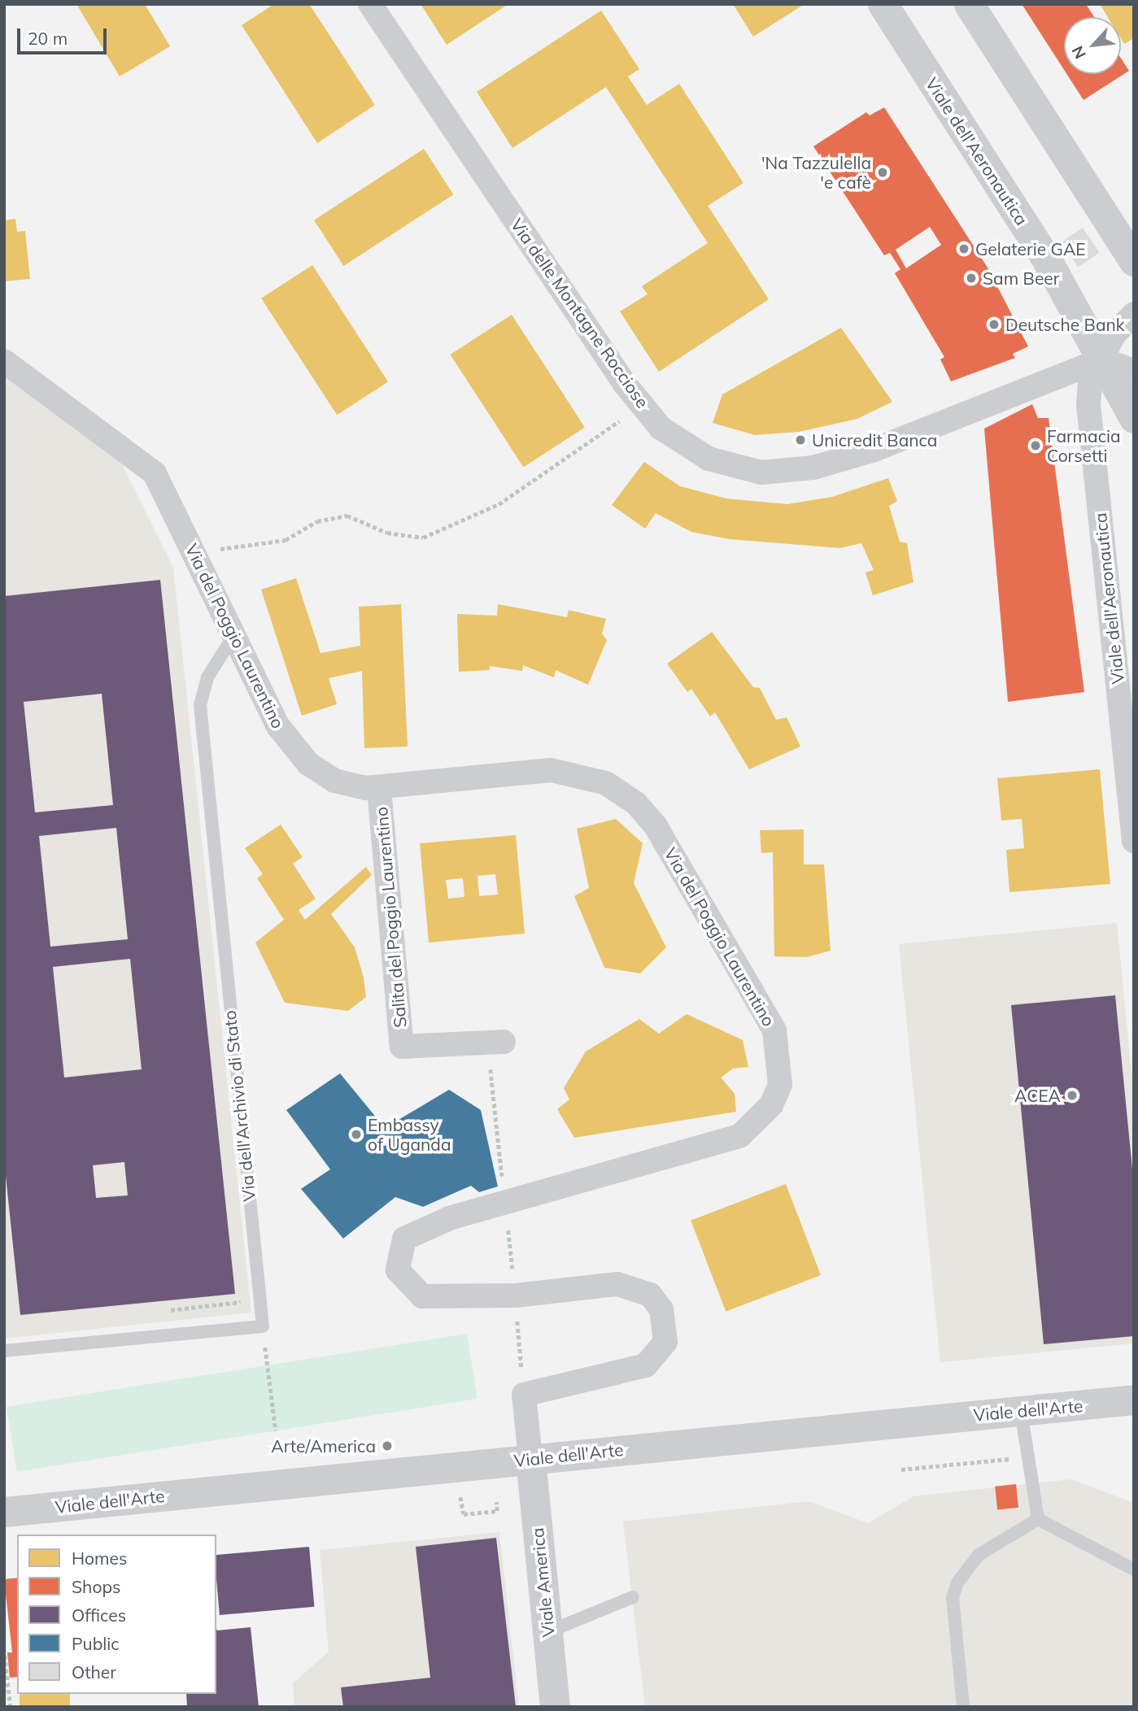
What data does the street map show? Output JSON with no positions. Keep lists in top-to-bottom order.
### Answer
{
  "streets": {
    "street": [
      "Viale dell'Aeronautica",
      "Via delle Montagne Rocciose",
      "Via del Poggio Laurentino",
      "Salita del Poggio Laurentino",
      "Viale dell'Arte",
      "Viale America"
    ],
    "lane": ["Via dell'Archivio di Stato"]
  },
  "crossings": [
    ["Viale dell'Aeronautica", "Via delle Montagne Rocciose"],
    ["Via del Poggio Laurentino", "Salita del Poggio Laurentino"],
    ["Via del Poggio Laurentino", "Via dell'Archivio di Stato"],
    ["Viale dell'Arte", "Viale America"]
  ],
  "places": [
    "'Na Tazzulella 'e cafè",
    "Gelaterie GAE",
    "Sam Beer",
    "Deutsche Bank",
    "Unicredit Banca",
    "Farmacia Corsetti",
    "ACEA",
    "Embassy of Uganda",
    "Arte/America"
  ],
  "legend": [
    "Homes",
    "Shops",
    "Offices",
    "Public",
    "Other"
  ],
  "scale_bar": "20 m",
  "north": "bottom left"
}
